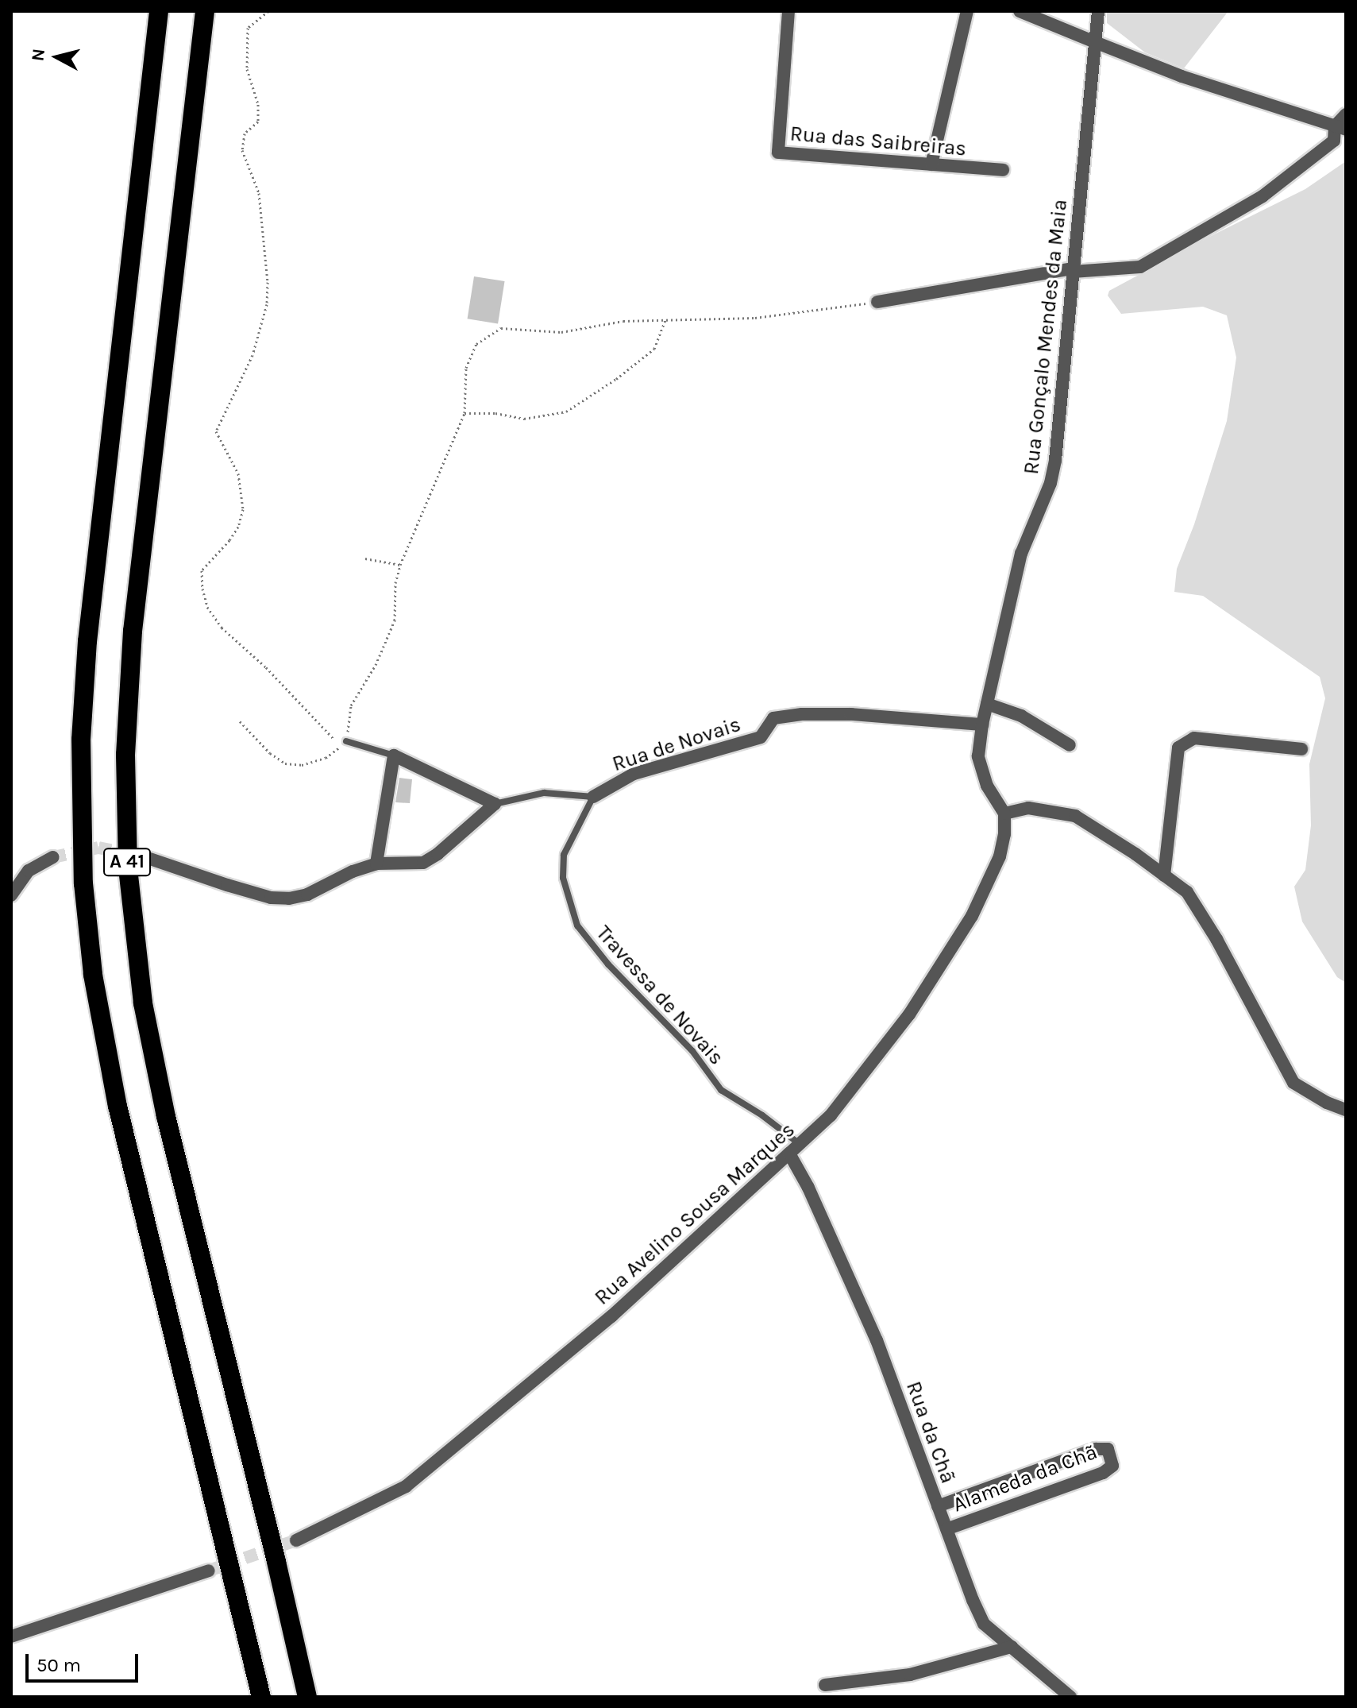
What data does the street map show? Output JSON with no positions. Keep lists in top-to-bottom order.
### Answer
{
  "streets": {
    "highway": ["A 41"],
    "street": [
      "Rua das Saibreiras",
      "Rua Gonçalo Mendes da Maia",
      "Rua de Novais",
      "Rua Avelino Sousa Marques",
      "Rua da Chã",
      "Alameda da Chã"
    ],
    "lane": ["Travessa de Novais"]
  },
  "crossings": [
    ["Rua Gonçalo Mendes da Maia", "Rua de Novais"],
    ["Rua Gonçalo Mendes da Maia", "Rua Avelino Sousa Marques"],
    ["Rua de Novais", "Travessa de Novais"],
    ["Travessa de Novais", "Rua Avelino Sousa Marques"],
    ["Travessa de Novais", "Rua da Chã"],
    ["Rua Avelino Sousa Marques", "Rua da Chã"],
    ["Rua da Chã", "Alameda da Chã"]
  ],
  "scale_bar": "50 m",
  "north": "left"
}
